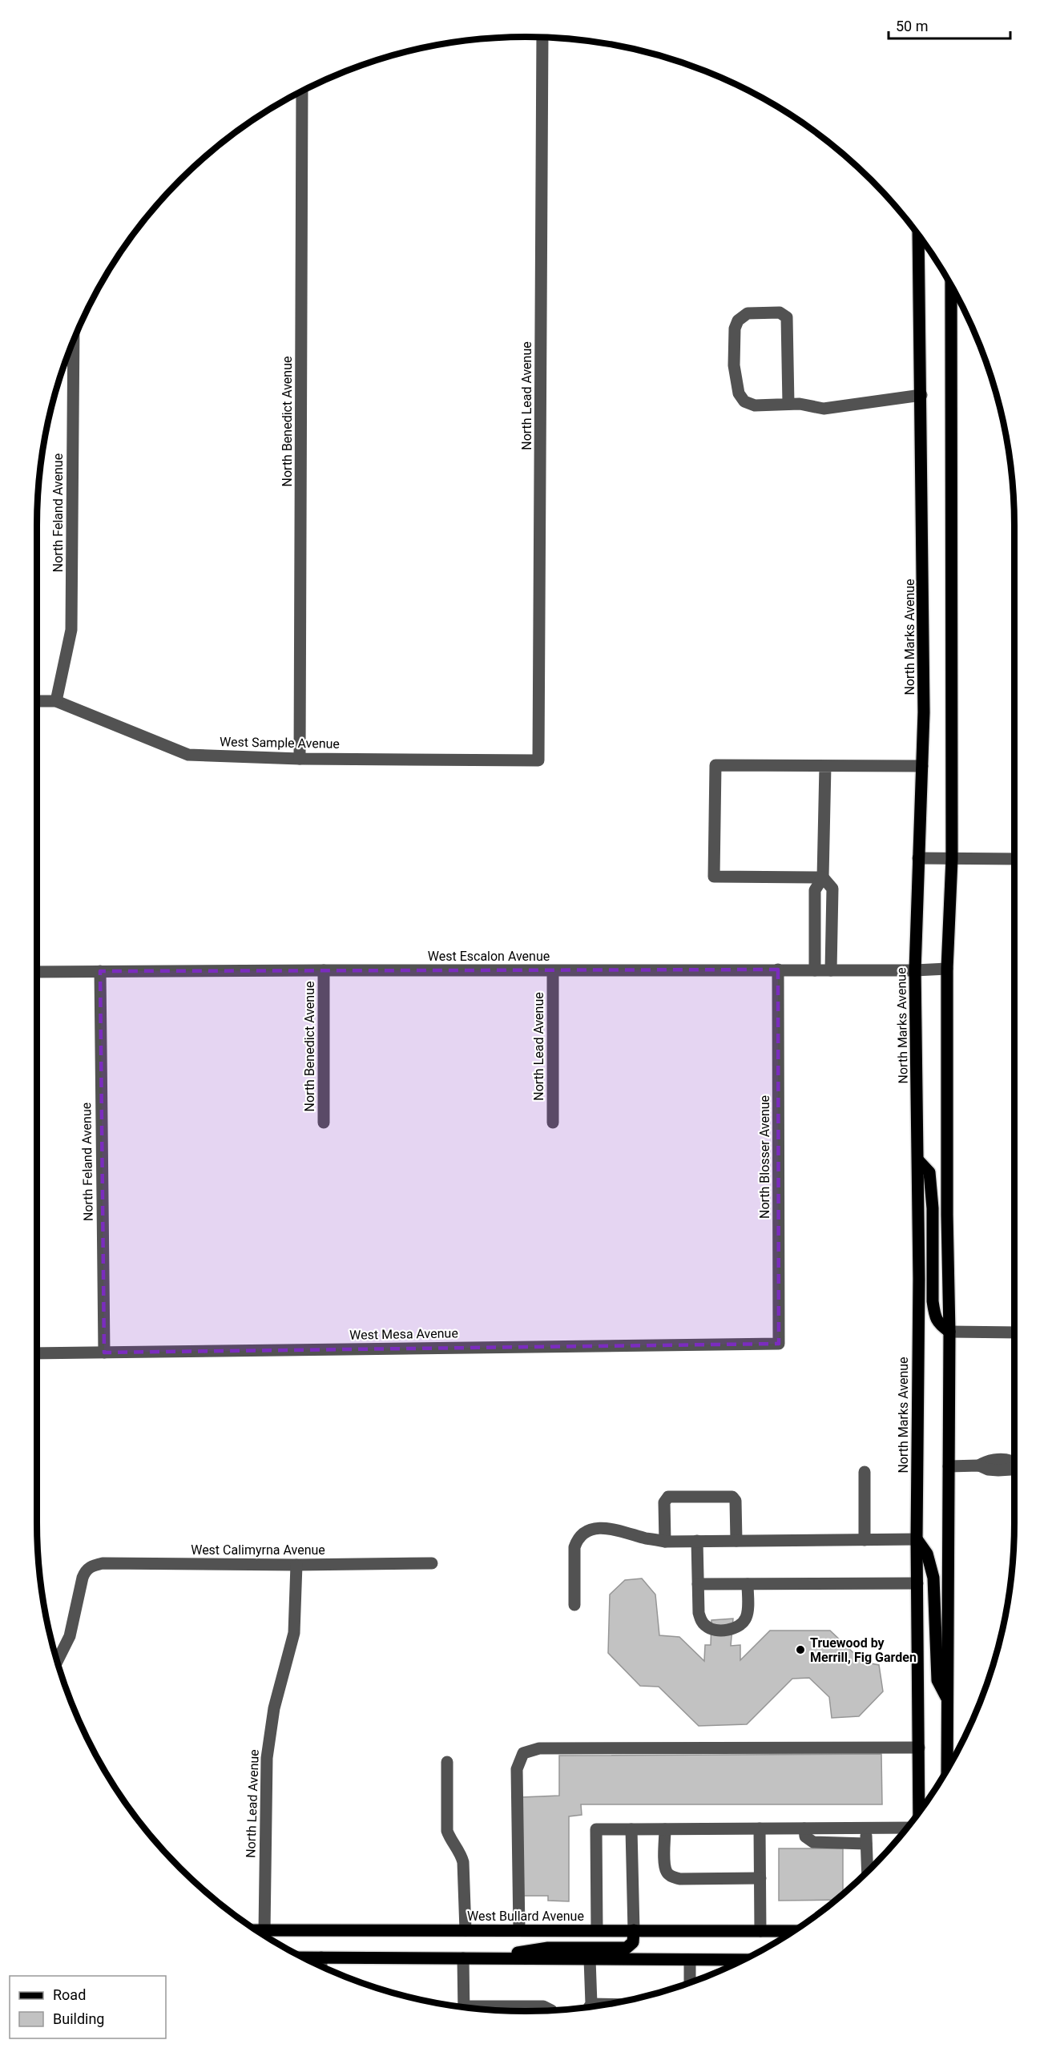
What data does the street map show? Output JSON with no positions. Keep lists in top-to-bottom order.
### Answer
{
  "streets": {
    "main road": ["North Marks Avenue", "West Bullard Avenue"],
    "street": [
      "North Lead Avenue",
      "North Benedict Avenue",
      "North Feland Avenue",
      "West Sample Avenue",
      "West Escalon Avenue",
      "North Blosser Avenue",
      "West Mesa Avenue",
      "West Calimyrna Avenue"
    ]
  },
  "crossings": [
    ["North Lead Avenue", "West Sample Avenue"],
    ["North Lead Avenue", "West Escalon Avenue"],
    ["North Lead Avenue", "West Calimyrna Avenue"],
    ["North Lead Avenue", "West Bullard Avenue"],
    ["North Benedict Avenue", "West Sample Avenue"],
    ["North Benedict Avenue", "West Escalon Avenue"],
    ["North Feland Avenue", "West Sample Avenue"],
    ["North Feland Avenue", "West Escalon Avenue"],
    ["North Feland Avenue", "West Mesa Avenue"],
    ["North Marks Avenue", "West Escalon Avenue"],
    ["West Escalon Avenue", "North Blosser Avenue"],
    ["North Blosser Avenue", "West Mesa Avenue"]
  ],
  "places": ["Truewood by Merrill, Fig Garden"],
  "legend": ["Road", "Building"],
  "scale_bar": "50 m"
}
